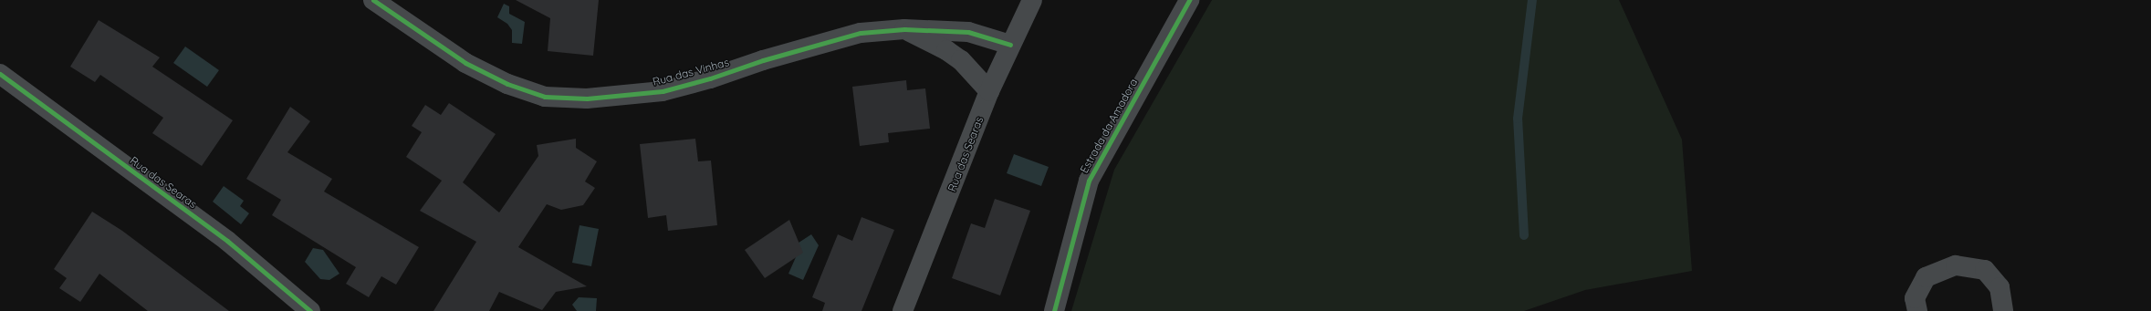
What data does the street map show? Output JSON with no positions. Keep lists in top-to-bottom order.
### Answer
{
  "streets": {
    "street": ["Rua das Vinhas", "Estrada da Amadora", "Rua das Searas"]
  },
  "crossings": [
    ["Rua das Vinhas", "Rua das Searas"]
  ]
}
